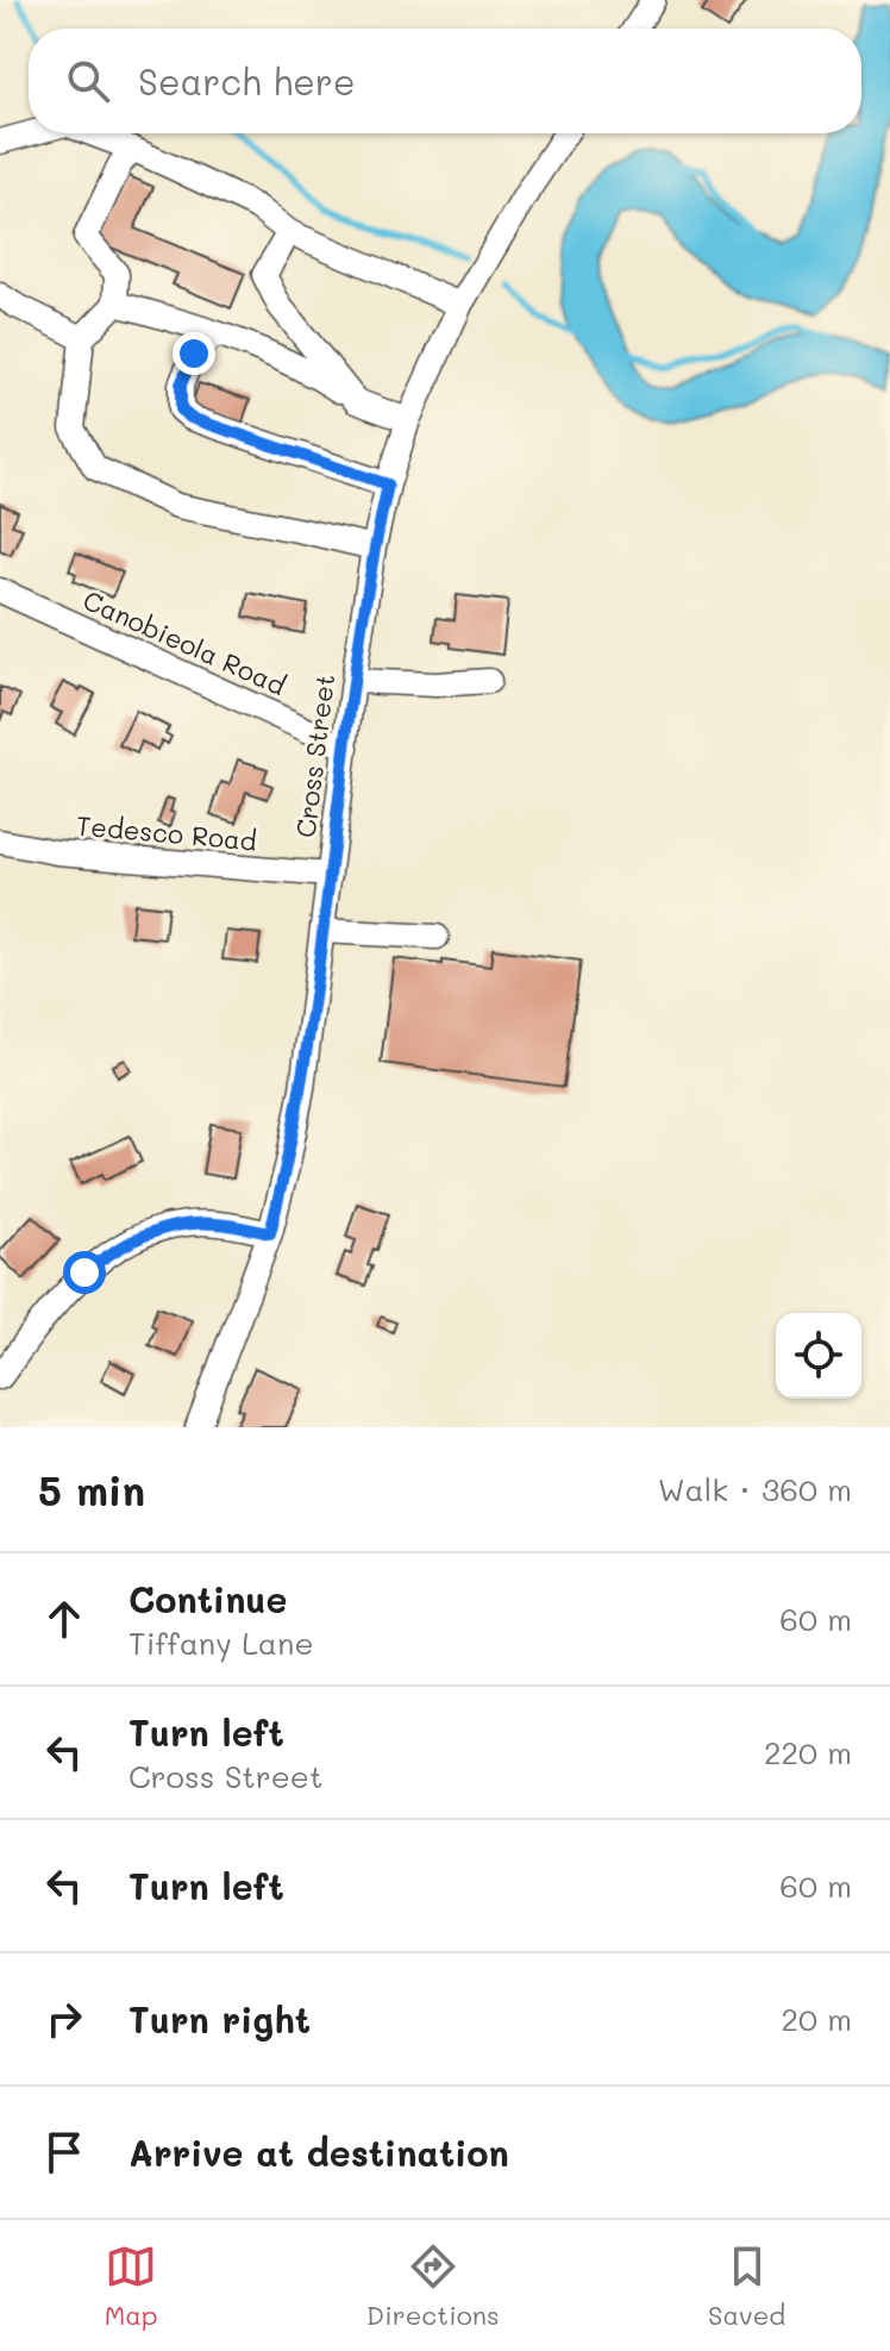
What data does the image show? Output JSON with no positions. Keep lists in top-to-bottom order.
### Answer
{
  "streets": {
    "street": ["Canobieola Road", "Cross Street", "Tedesco Road"]
  },
  "crossings": [
    ["Canobieola Road", "Cross Street"],
    ["Cross Street", "Tedesco Road"]
  ],
  "page": {
    "search": "Search here",
    "heading": ["5 min", "Walk · 360 m"],
    "list": [
      ["Continue", "Tiffany Lane", "60 m"],
      ["Turn left", "Cross Street", "220 m"],
      ["Turn left", "60 m"],
      ["Turn right", "20 m"],
      "Arrive at destination"
    ],
    "nav": ["Map", "Directions", "Saved"]
  }
}
